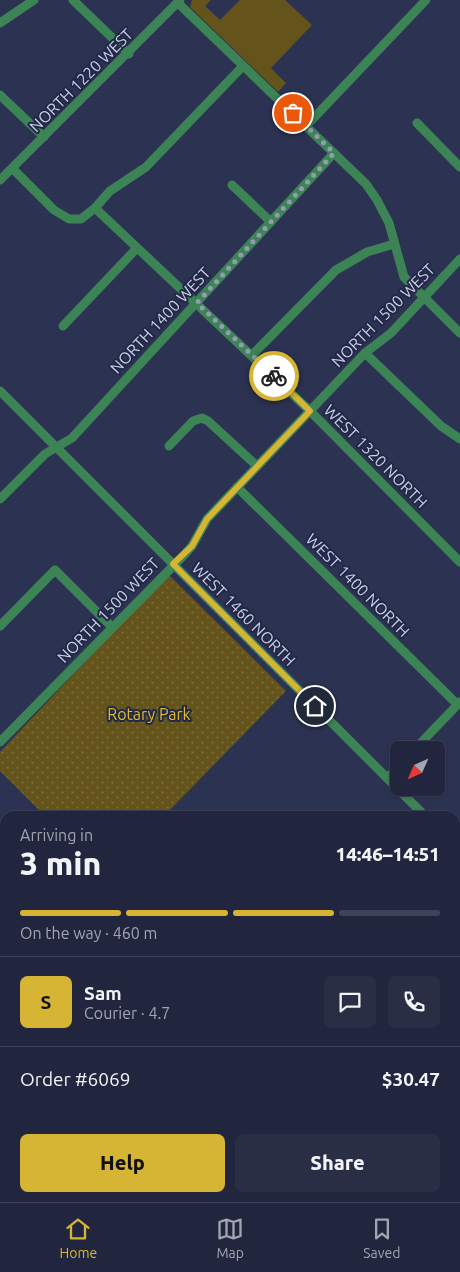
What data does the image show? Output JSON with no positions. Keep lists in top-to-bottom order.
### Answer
{
  "streets": {
    "street": [
      "NORTH 1220 WEST",
      "NORTH 1500 WEST",
      "NORTH 1400 WEST",
      "WEST 1320 NORTH",
      "WEST 1400 NORTH",
      "WEST 1460 NORTH"
    ]
  },
  "crossings": [
    ["NORTH 1500 WEST", "WEST 1320 NORTH"],
    ["NORTH 1500 WEST", "WEST 1400 NORTH"],
    ["NORTH 1500 WEST", "WEST 1460 NORTH"],
    ["NORTH 1400 WEST", "WEST 1320 NORTH"],
    ["NORTH 1400 WEST", "WEST 1460 NORTH"]
  ],
  "parks": ["Rotary Park"],
  "north": "bottom left",
  "page": {
    "heading": ["3 min", "Arriving in", "14:46–14:51"],
    "panel": [
      "Sam",
      "Courier · 4.7",
      "Order #6069",
      "$30.47"
    ],
    "bar": "On the way · 460 m",
    "round": "S",
    "buttons": ["Help", "Share"],
    "tabs": ["Home", "Map", "Saved"]
  }
}
